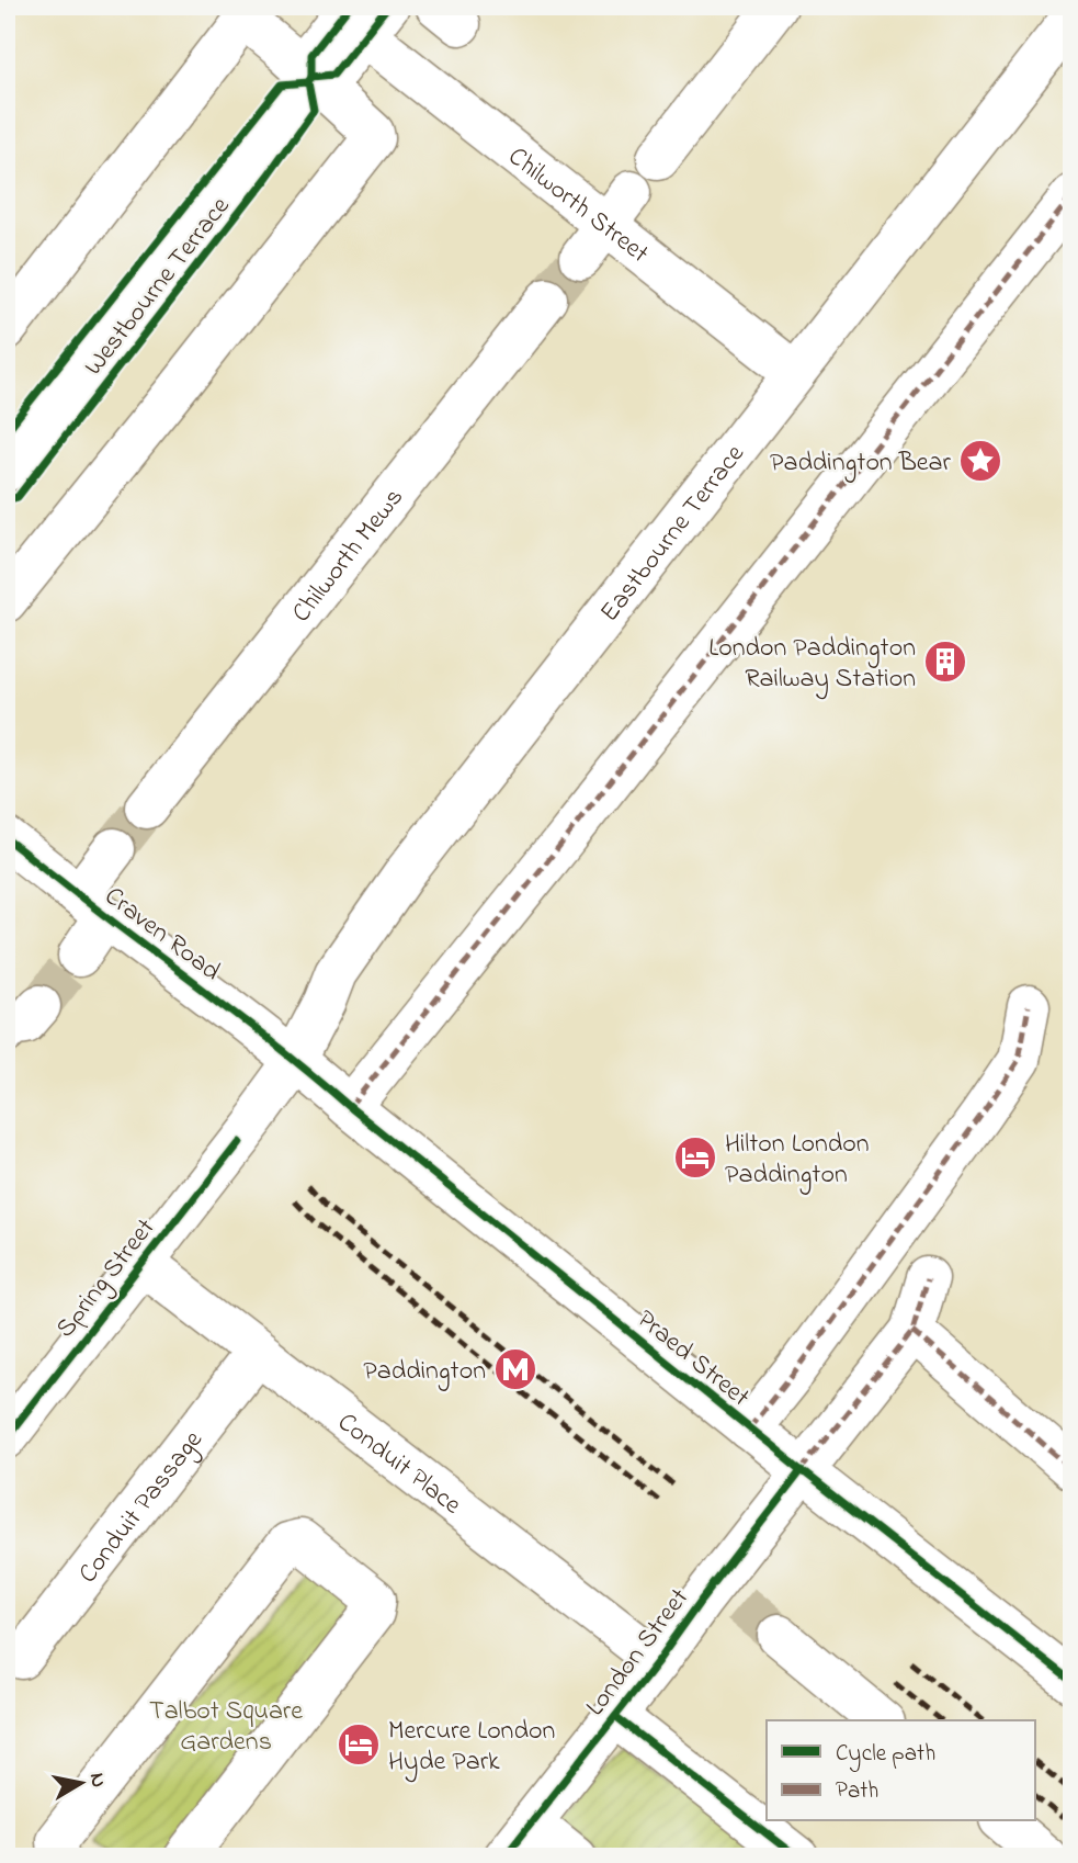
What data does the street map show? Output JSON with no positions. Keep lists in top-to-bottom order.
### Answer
{
  "streets": {
    "street": [
      "Chilworth Street",
      "Westbourne Terrace",
      "Eastbourne Terrace",
      "Chilworth Mews",
      "Craven Road",
      "Spring Street",
      "Praed Street",
      "Conduit Place",
      "Conduit Passage",
      "London Street"
    ]
  },
  "crossings": [
    ["Chilworth Street", "Westbourne Terrace"],
    ["Chilworth Street", "Eastbourne Terrace"],
    ["Eastbourne Terrace", "Craven Road"],
    ["Eastbourne Terrace", "Spring Street"],
    ["Eastbourne Terrace", "Praed Street"],
    ["Craven Road", "Spring Street"],
    ["Craven Road", "Praed Street"],
    ["Spring Street", "Praed Street"],
    ["Spring Street", "Conduit Place"],
    ["Praed Street", "London Street"],
    ["Conduit Place", "Conduit Passage"],
    ["Conduit Place", "London Street"]
  ],
  "parks": ["Talbot Square Gardens"],
  "places": {
    "place": ["Paddington Bear"],
    "building": ["London Paddington Railway Station"],
    "hotel": ["Hilton London Paddington", "Mercure London Hyde Park"],
    "metro station": ["Paddington"]
  },
  "legend": ["Cycle path", "Path"],
  "north": "right"
}
